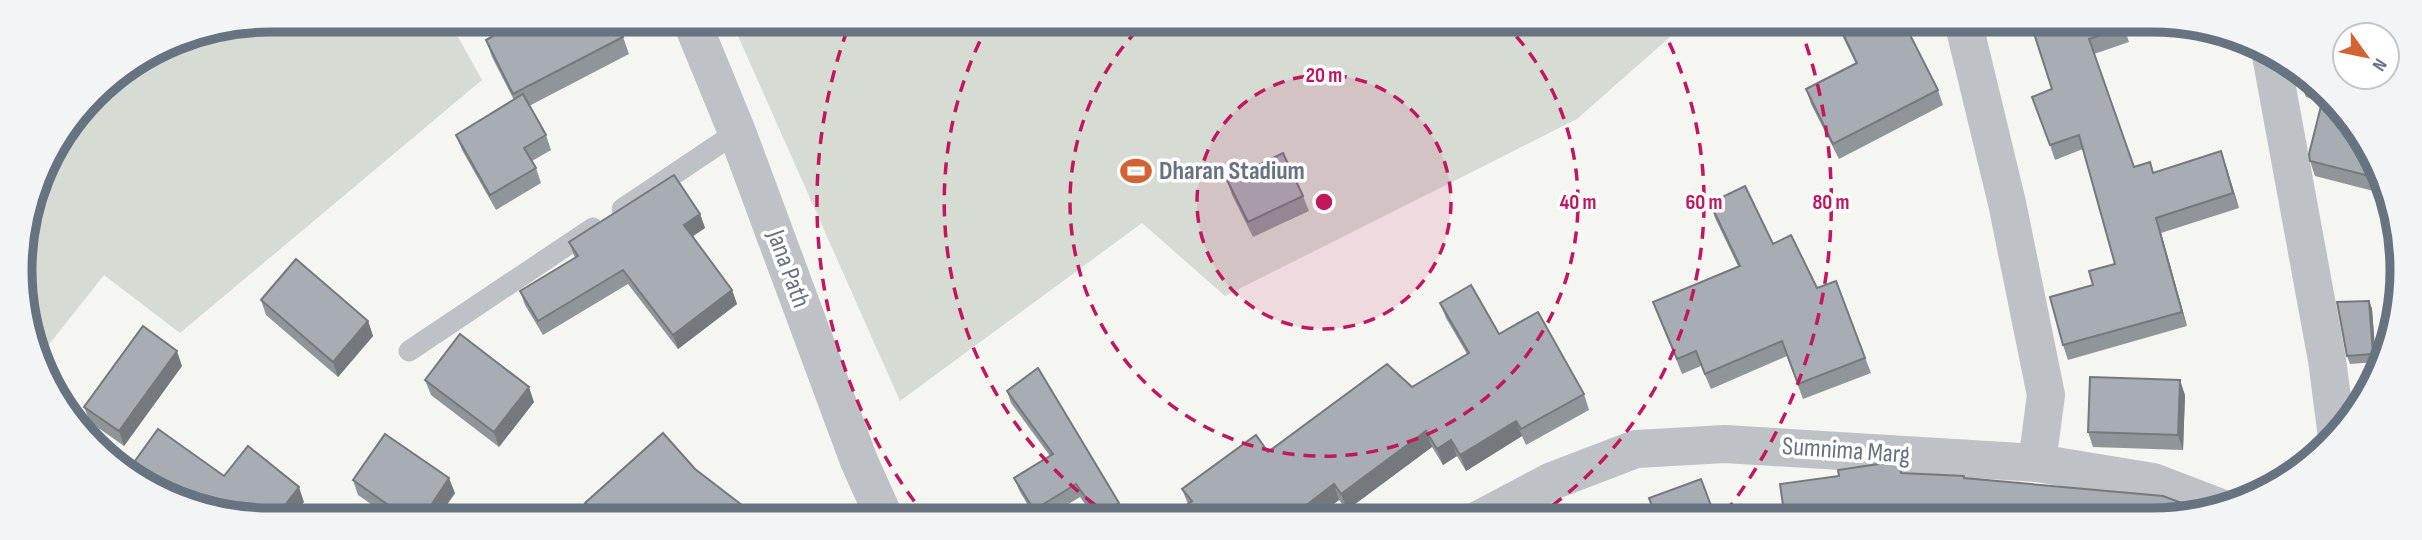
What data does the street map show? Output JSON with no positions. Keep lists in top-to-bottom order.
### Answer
{
  "streets": {
    "street": ["Jana Path", "Sumnima Marg"]
  },
  "places": {
    "sports": ["Dharan Stadium"]
  },
  "north": "bottom right",
  "rings": [
    "20 m",
    "40 m",
    "60 m",
    "80 m"
  ]
}
